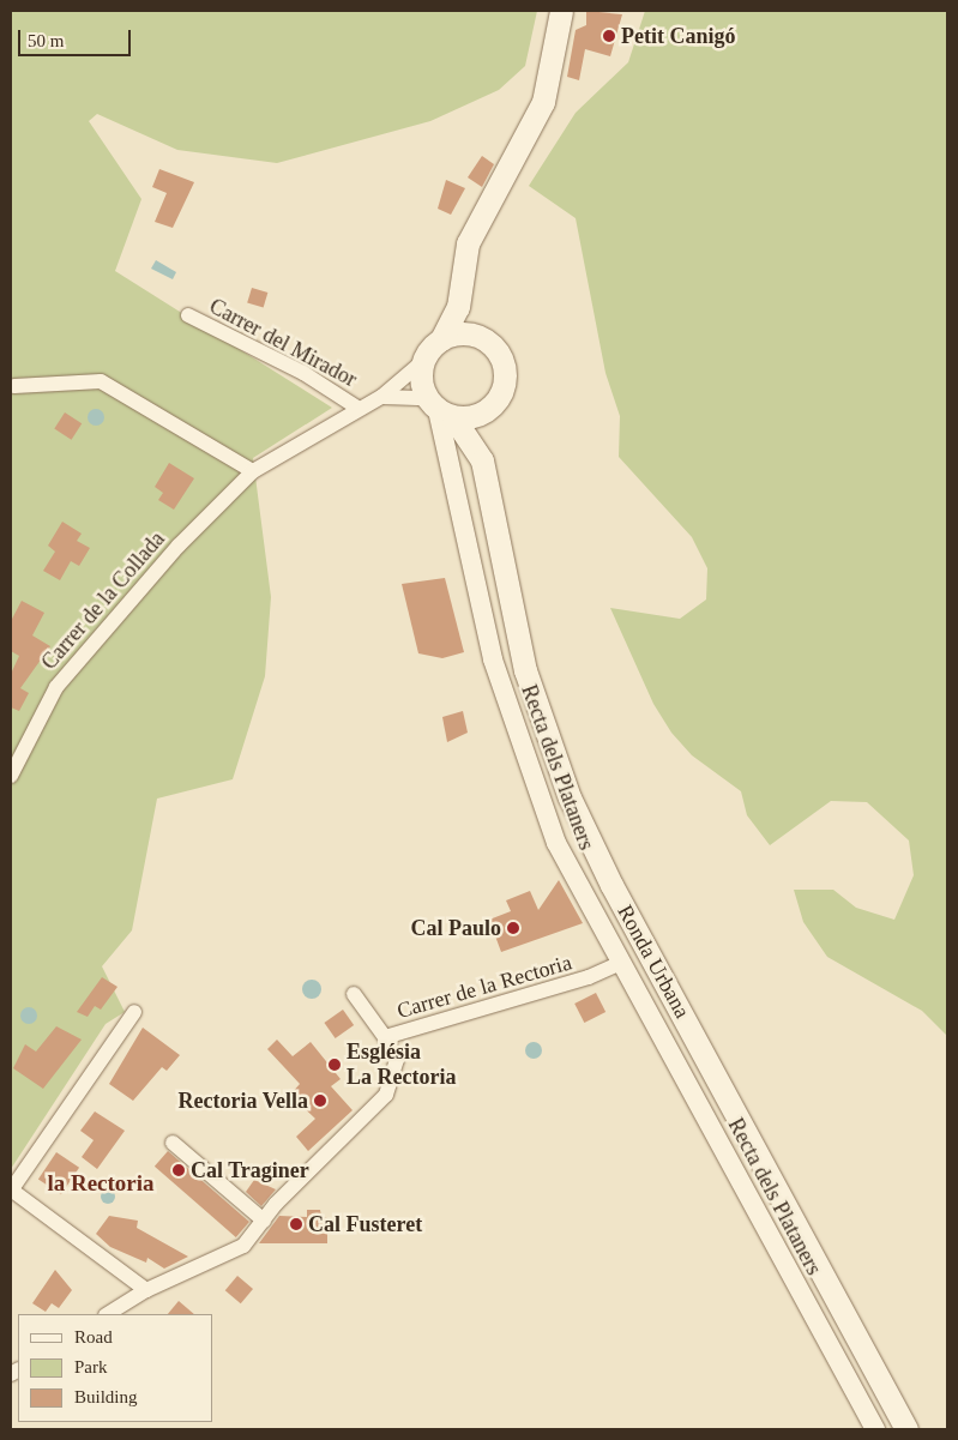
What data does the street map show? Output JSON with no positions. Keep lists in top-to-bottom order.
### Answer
{
  "streets": {
    "main road": ["Ronda Urbana"],
    "street": [
      "Carrer del Mirador",
      "Carrer de la Collada",
      "Recta dels Plataners",
      "Carrer de la Rectoria"
    ]
  },
  "crossings": [
    ["Carrer del Mirador", "Carrer de la Collada"],
    ["Recta dels Plataners", "Ronda Urbana"],
    ["Recta dels Plataners", "Carrer de la Rectoria"]
  ],
  "districts": ["la Rectoria"],
  "places": [
    "Petit Canigó",
    "Cal Paulo",
    "Església La Rectoria",
    "Rectoria Vella",
    "Cal Traginer",
    "Cal Fusteret"
  ],
  "legend": ["Road", "Park", "Building"],
  "scale_bar": "50 m"
}
